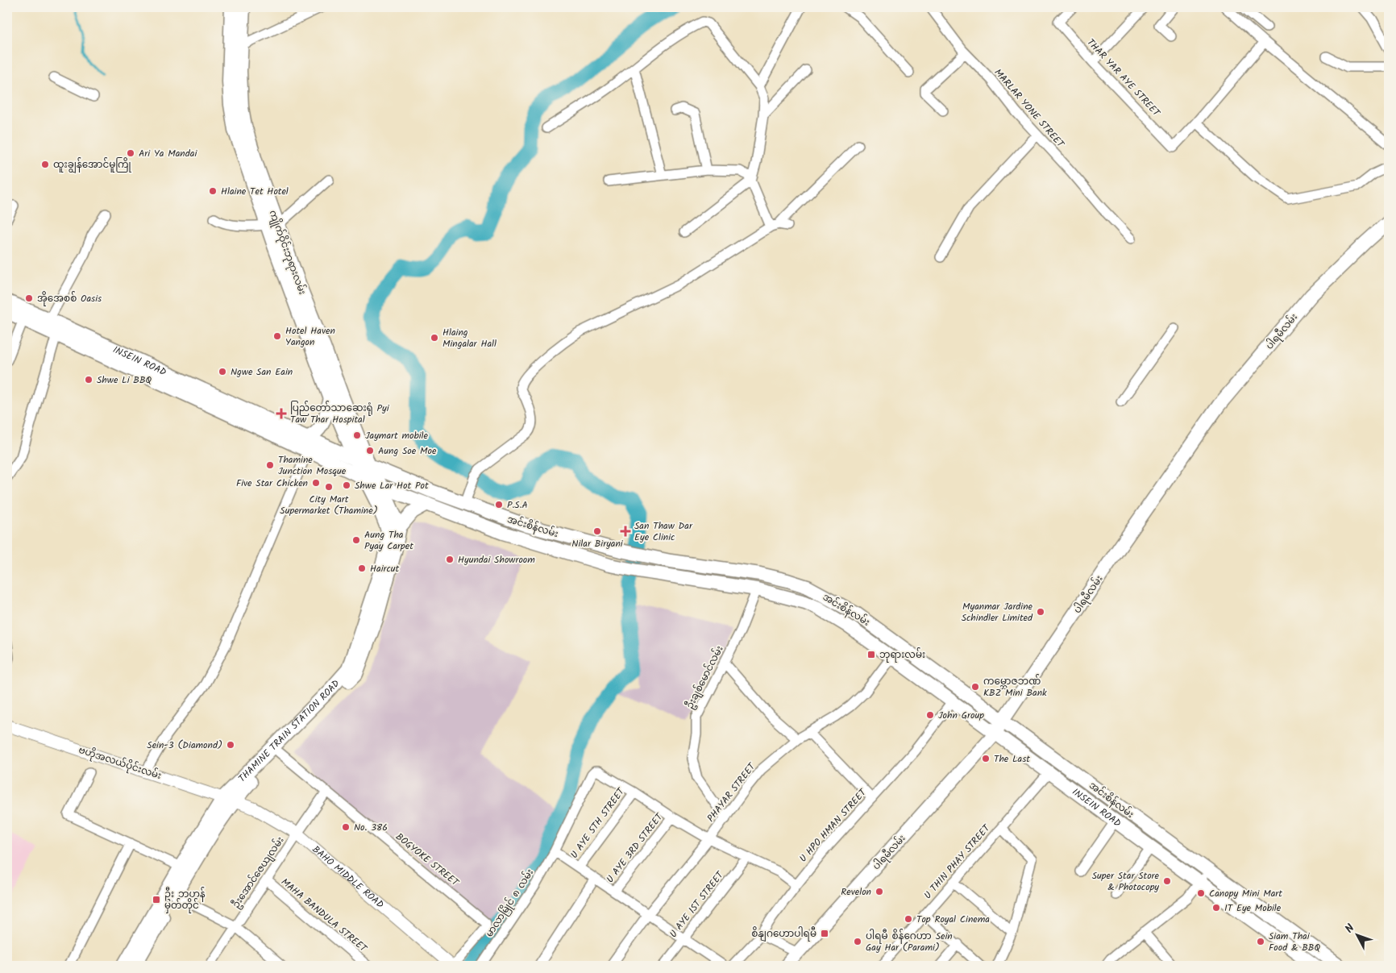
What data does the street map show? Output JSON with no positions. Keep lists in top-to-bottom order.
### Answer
{
  "streets": {
    "main road": [
      "ကျိုက်ဝိုင်းဘုရားလမ်း",
      "ပါရမီလမ်း",
      "INSEIN ROAD",
      "အင်းစိန်လမ်း",
      "THAMINE TRAIN STATION ROAD"
    ],
    "street": [
      "THAR YAR AYE STREET",
      "MARLAR YONE STREET",
      "ဦးချစ်မောင်လမ်း",
      "ဗဟိုအလယ်ပိုင်းလမ်း",
      "PHAYAR STREET",
      "U AYE 5TH STREET",
      "U HPO HMAN STREET",
      "U AYE 3RD STREET",
      "BOGYOKE STREET",
      "U THIN PHAY STREET",
      "ဦးအောင်ဇေယျလမ်း",
      "BAHO MIDDLE ROAD",
      "မာလာမြိုင် ၈ လမ်း",
      "U AYE 1ST STREET",
      "MAHA BANDULA STREET"
    ]
  },
  "crossings": [
    ["ကျိုက်ဝိုင်းဘုရားလမ်း", "အင်းစိန်လမ်း"],
    ["ကျိုက်ဝိုင်းဘုရားလမ်း", "THAMINE TRAIN STATION ROAD"],
    ["ပါရမီလမ်း", "INSEIN ROAD"],
    ["ပါရမီလမ်း", "အင်းစိန်လမ်း"],
    ["INSEIN ROAD", "အင်းစိန်လမ်း"],
    ["INSEIN ROAD", "U THIN PHAY STREET"],
    ["အင်းစိန်လမ်း", "ဦးချစ်မောင်လမ်း"],
    ["အင်းစိန်လမ်း", "THAMINE TRAIN STATION ROAD"],
    ["အင်းစိန်လမ်း", "PHAYAR STREET"],
    ["အင်းစိန်လမ်း", "U HPO HMAN STREET"],
    ["ဦးချစ်မောင်လမ်း", "PHAYAR STREET"],
    ["THAMINE TRAIN STATION ROAD", "ဗဟိုအလယ်ပိုင်းလမ်း"],
    ["THAMINE TRAIN STATION ROAD", "BOGYOKE STREET"],
    ["THAMINE TRAIN STATION ROAD", "BAHO MIDDLE ROAD"],
    ["ဗဟိုအလယ်ပိုင်းလမ်း", "BAHO MIDDLE ROAD"],
    ["U AYE 5TH STREET", "မာလာမြိုင် ၈ လမ်း"],
    ["BOGYOKE STREET", "ဦးအောင်ဇေယျလမ်း"],
    ["BOGYOKE STREET", "BAHO MIDDLE ROAD"],
    ["ဦးအောင်ဇေယျလမ်း", "BAHO MIDDLE ROAD"],
    ["ဦးအောင်ဇေယျလမ်း", "MAHA BANDULA STREET"]
  ],
  "places": {
    "other": [
      "Ari Ya Mandai",
      "ထူးချွန်အောင်မူကြို",
      "Hlaine Tet Hotel",
      "အိုအေစစ် Oasis",
      "Hotel Haven Yangon",
      "Hlaing Mingalar Hall",
      "Ngwe San Eain",
      "Shwe Li BBQ",
      "Jaymart mobile",
      "Aung Soe Moe",
      "Thamine Junction Mosque",
      "Five Star Chicken",
      "Shwe Lar Hot Pot",
      "City Mart Supermarket (Thamine)",
      "P.S.A",
      "Nilar Biryani",
      "Aung Tha Pyay Carpet",
      "Hyundai Showroom",
      "Haircut",
      "Myanmar Jardine Schindler Limited",
      "ကမ္ဘောဇဘဏ် KBZ Mini Bank",
      "John Group",
      "Sein-3 (Diamond)",
      "The Last",
      "No. 386",
      "Super Star Store & Photocopy",
      "Revelon",
      "Canopy Mini Mart",
      "IT Eye Mobile",
      "Top Royal Cinema",
      "ပါရမီ စိန်ဂေဟာ Sein Gay Har (Parami)",
      "Siam Thai Food & BBQ"
    ],
    "health": ["ပြည်တော်သာဆေးရုံ Pyi Taw Thar Hospital", "San Thaw Dar Eye Clinic"],
    "transit": ["ဘုရားလမ်း", "ဦး ဘဟန် မှတ်တိုင်", "စိနျဂဟောပါရမီ"]
  },
  "north": "top left"
}
